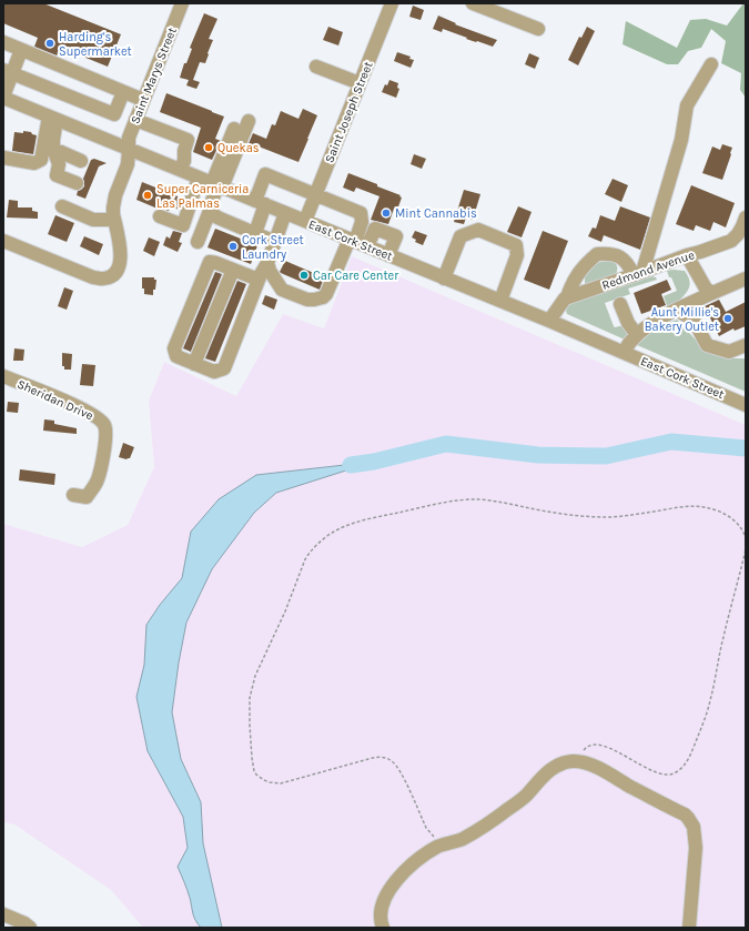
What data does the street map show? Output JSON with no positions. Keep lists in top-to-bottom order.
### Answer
{
  "streets": {
    "street": [
      "Saint Marys Street",
      "Saint Joseph Street",
      "East Cork Street",
      "Redmond Avenue",
      "Sheridan Drive"
    ]
  },
  "crossings": [
    ["Saint Marys Street", "East Cork Street"],
    ["Saint Joseph Street", "East Cork Street"]
  ],
  "places": [
    "Harding's Supermarket",
    "Quekas",
    "Super Carniceria Las Palmas",
    "Mint Cannabis",
    "Cork Street Laundry",
    "Car Care Center",
    "Aunt Millie's Bakery Outlet"
  ]
}
